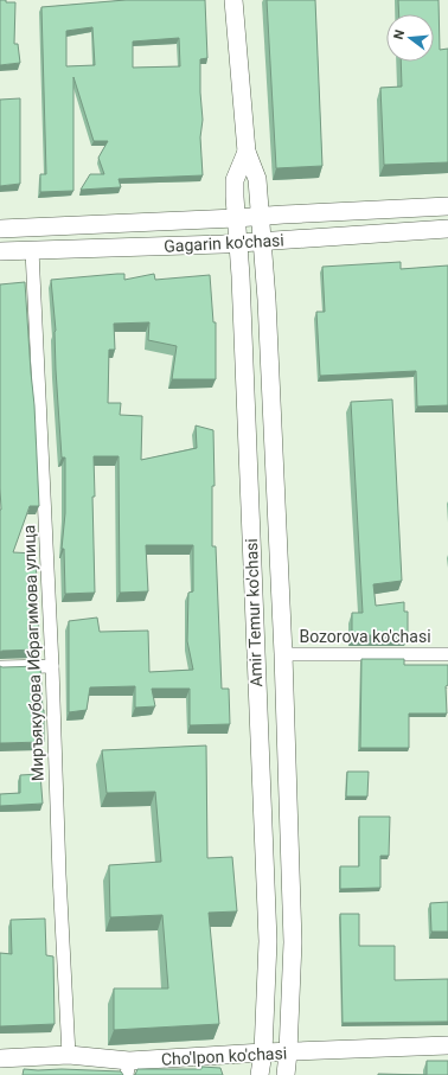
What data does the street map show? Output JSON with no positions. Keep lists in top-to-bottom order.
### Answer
{
  "streets": {
    "main road": ["Gagarin ko'chasi", "Amir Temur ko'chasi", "Cho'lpon ko'chasi"],
    "street": ["Bozorova ko'chasi", "Миръякубова Ибрагимова улица"]
  },
  "crossings": [
    ["Gagarin ko'chasi", "Amir Temur ko'chasi"],
    ["Gagarin ko'chasi", "Миръякубова Ибрагимова улица"],
    ["Amir Temur ko'chasi", "Bozorova ko'chasi"],
    ["Amir Temur ko'chasi", "Cho'lpon ko'chasi"],
    ["Миръякубова Ибрагимова улица", "Cho'lpon ko'chasi"]
  ],
  "north": "left"
}
